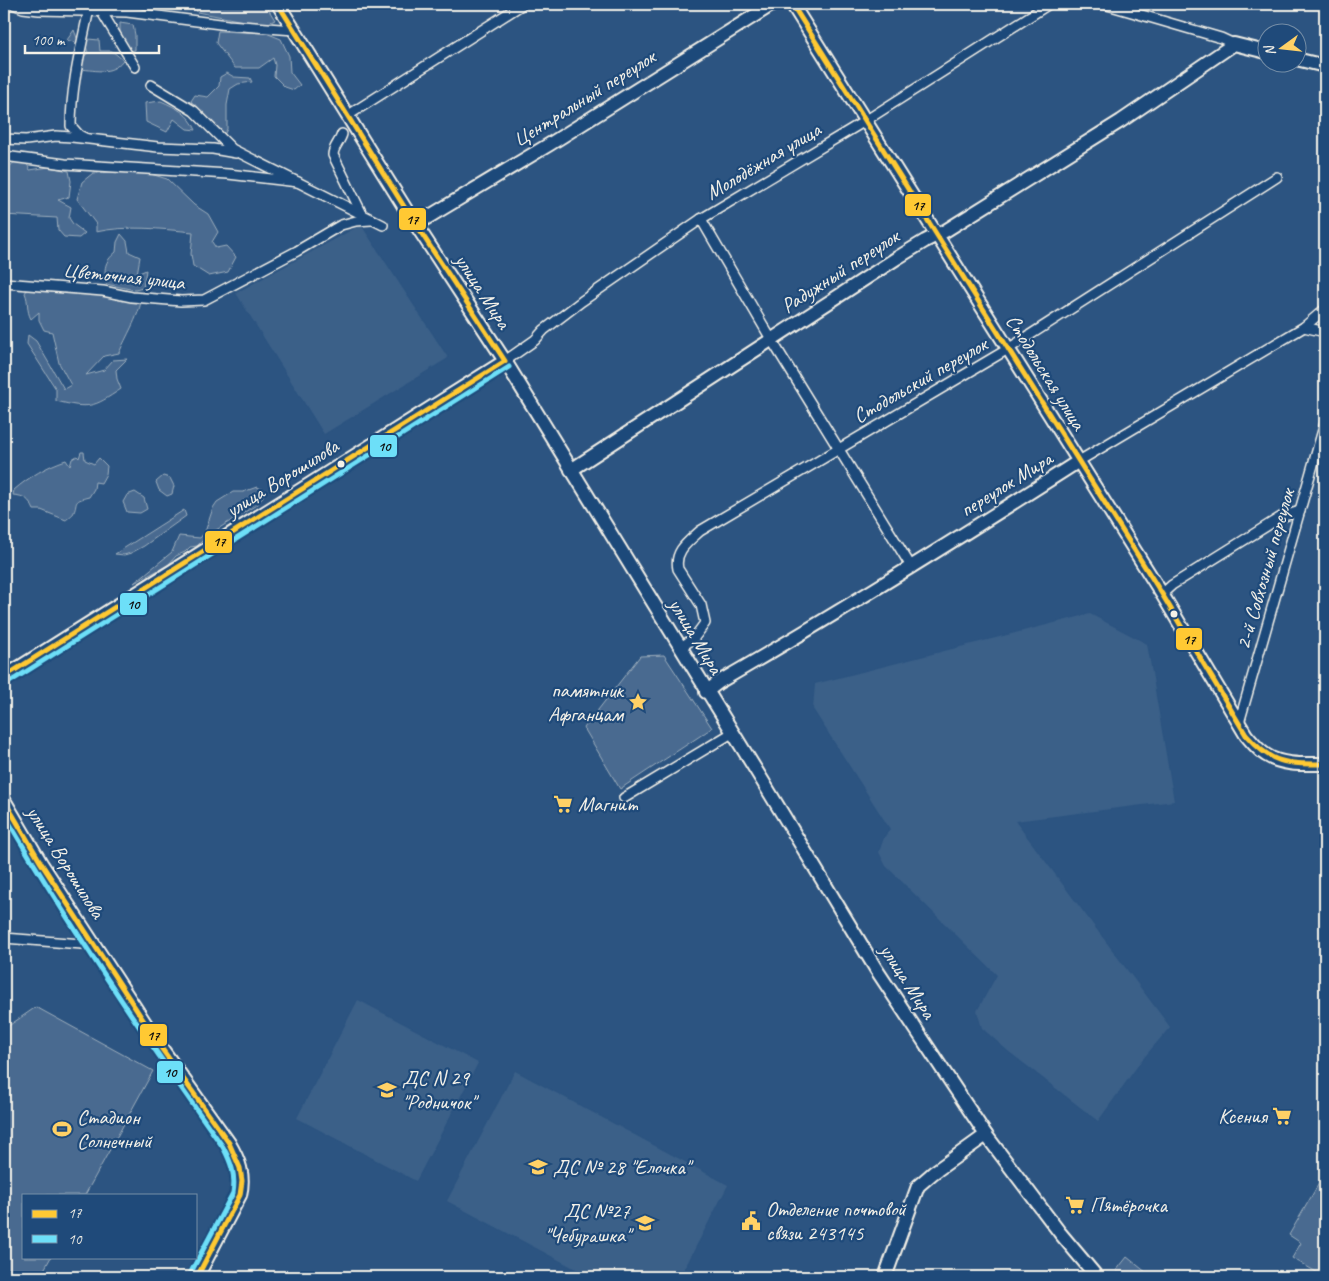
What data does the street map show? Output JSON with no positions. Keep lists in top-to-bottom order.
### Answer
{
  "streets": {
    "street": [
      "Центральный переулок",
      "Молодёжная улица",
      "Радужный переулок",
      "Цветочная улица",
      "улица Мира",
      "Стодольская улица",
      "Стодольский переулок",
      "улица Ворошилова",
      "переулок Мира",
      "2-й Совхозный переулок"
    ]
  },
  "crossings": [
    ["Центральный переулок", "улица Мира"],
    ["Молодёжная улица", "улица Мира"],
    ["Молодёжная улица", "Стодольская улица"],
    ["Молодёжная улица", "улица Ворошилова"],
    ["Радужный переулок", "улица Мира"],
    ["Радужный переулок", "Стодольская улица"],
    ["улица Мира", "Стодольский переулок"],
    ["улица Мира", "улица Ворошилова"],
    ["улица Мира", "переулок Мира"],
    ["Стодольская улица", "Стодольский переулок"],
    ["Стодольская улица", "переулок Мира"],
    ["Стодольская улица", "2-й Совхозный переулок"]
  ],
  "places": {
    "place": ["памятник Афганцам"],
    "supermarket": ["Магнит", "Ксения", "Пятёрочка"],
    "school or university": ["ДС N 29 \"Родничок\"", "ДС № 28 \"Елочка\"", "ДС №27 \"Чебурашка\""],
    "sports": ["Стадион Солнечный"],
    "public building": ["Отделение почтовой связи 243145"]
  },
  "lines": ["transit line 17", "transit line 10"],
  "legend": ["17", "10"],
  "scale_bar": "100 m",
  "north": "left"
}
